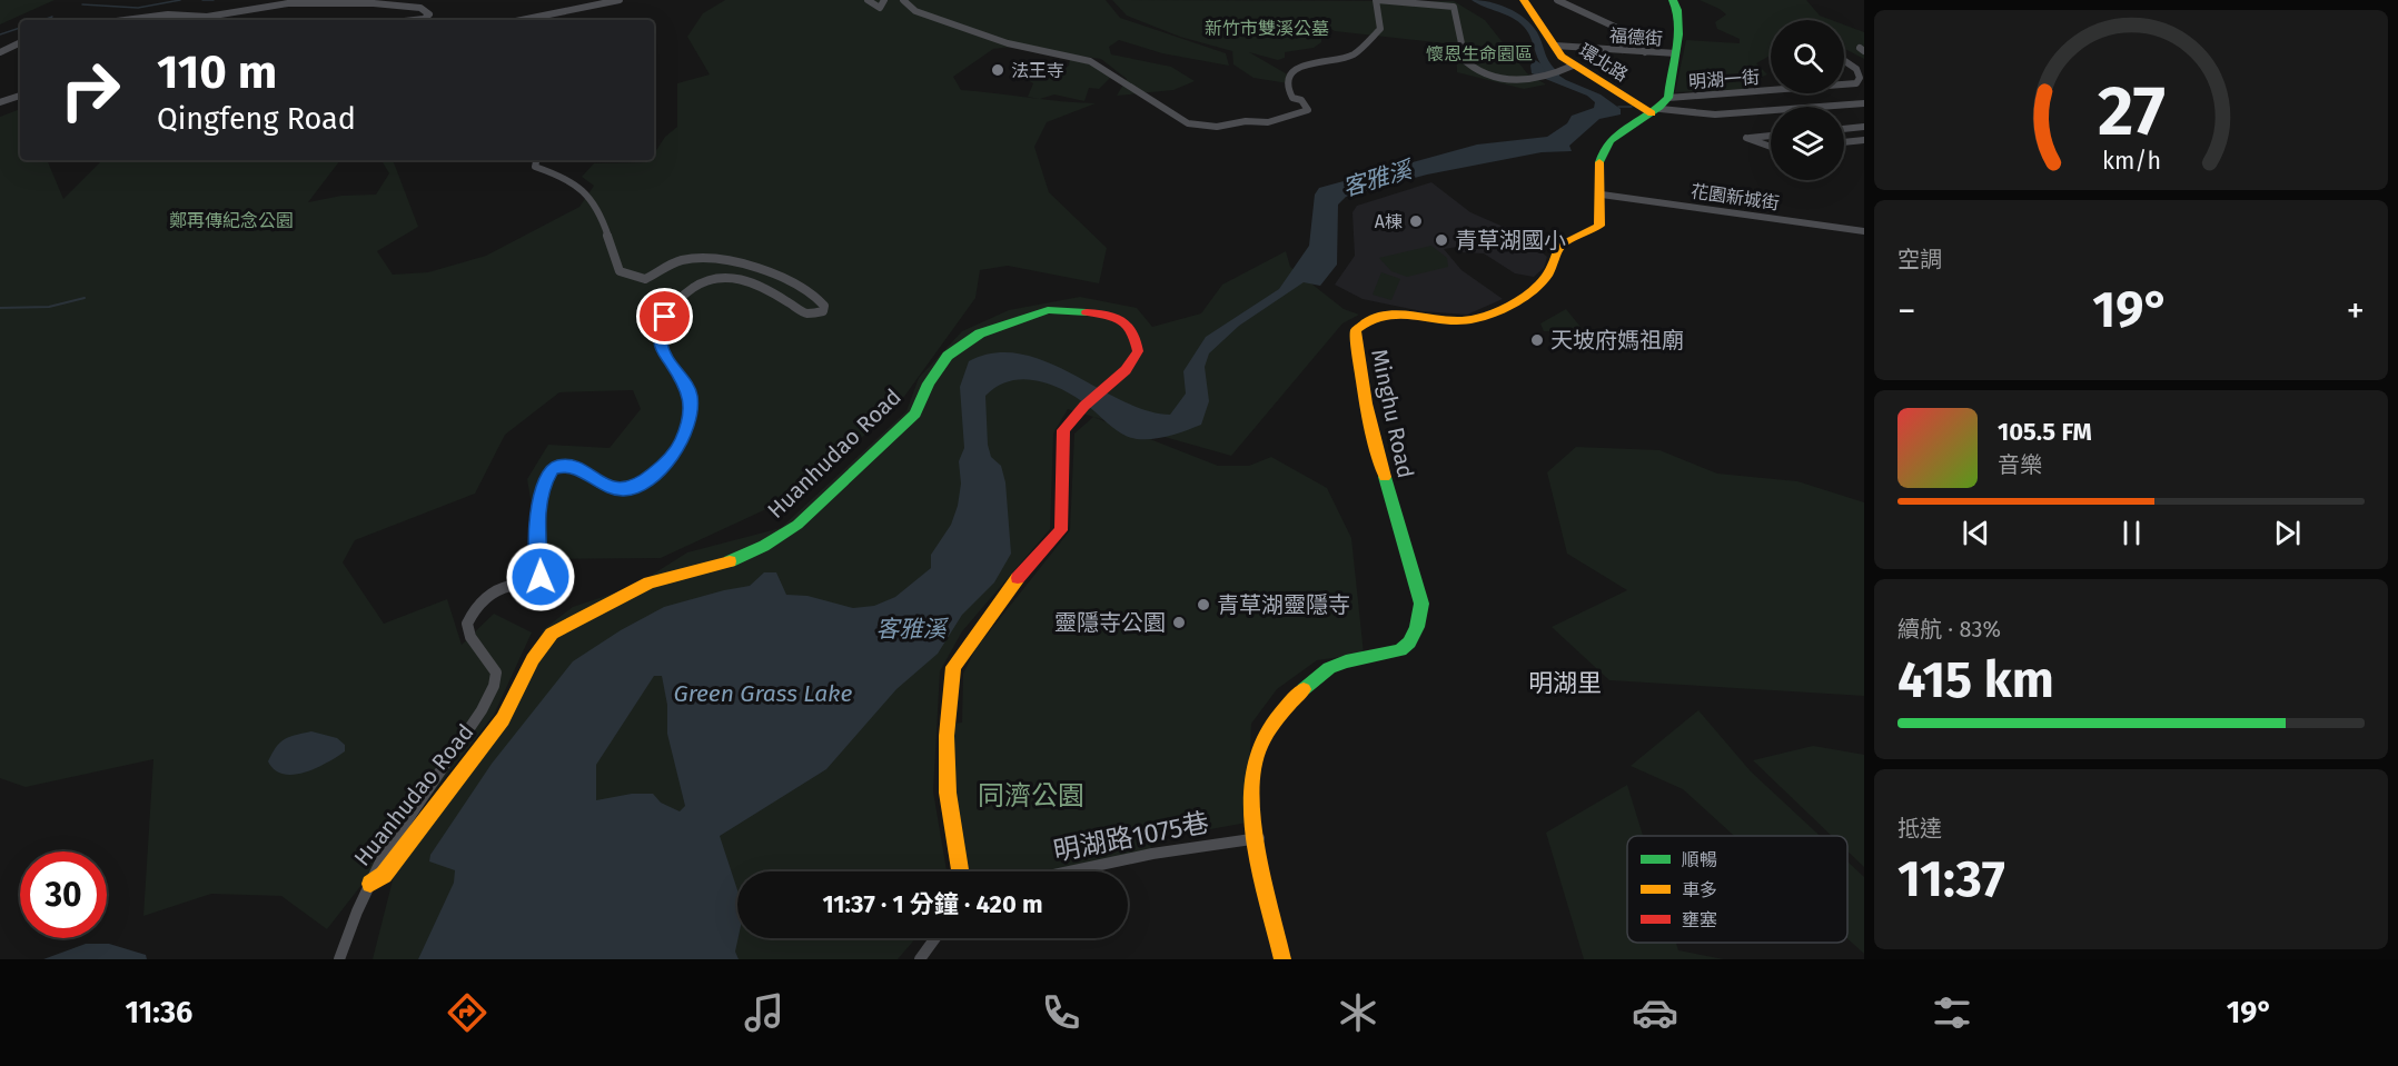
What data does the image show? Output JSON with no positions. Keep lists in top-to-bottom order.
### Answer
{
  "streets": {
    "street": [
      "福德街",
      "環北路",
      "明湖一街",
      "花園新城街",
      "Minghu Road",
      "Huanhudao Road",
      "明湖路1075巷"
    ]
  },
  "crossings": [
    ["福德街", "環北路"],
    ["環北路", "明湖一街"],
    ["環北路", "Minghu Road"],
    ["明湖一街", "Minghu Road"],
    ["花園新城街", "Minghu Road"],
    ["Minghu Road", "明湖路1075巷"]
  ],
  "districts": ["明湖里"],
  "water": ["客雅溪", "Green Grass Lake"],
  "parks": [
    "新竹市雙溪公墓",
    "懷恩生命園區",
    "鄭再傳紀念公園",
    "同濟公園"
  ],
  "places": [
    "法王寺",
    "A棟",
    "青草湖國小",
    "天坡府媽祖廟",
    "青草湖靈隱寺",
    "靈隱寺公園"
  ],
  "legend": ["順暢", "車多", "壅塞"],
  "page": {
    "turn": ["110 m", "Qingfeng Road"],
    "tile": [
      "空調",
      ["續航 · 83%", "415 km"],
      ["抵達", "11:37"]
    ],
    "heat": ["−", "19°", "+"],
    "song": ["105.5 FM", "音樂"],
    "limit": "30",
    "trip": "11:37 · 1 分鐘 · 420 m",
    "tabs": ["11:36", "19°"],
    "gauge": ["27", "km/h"]
  }
}
